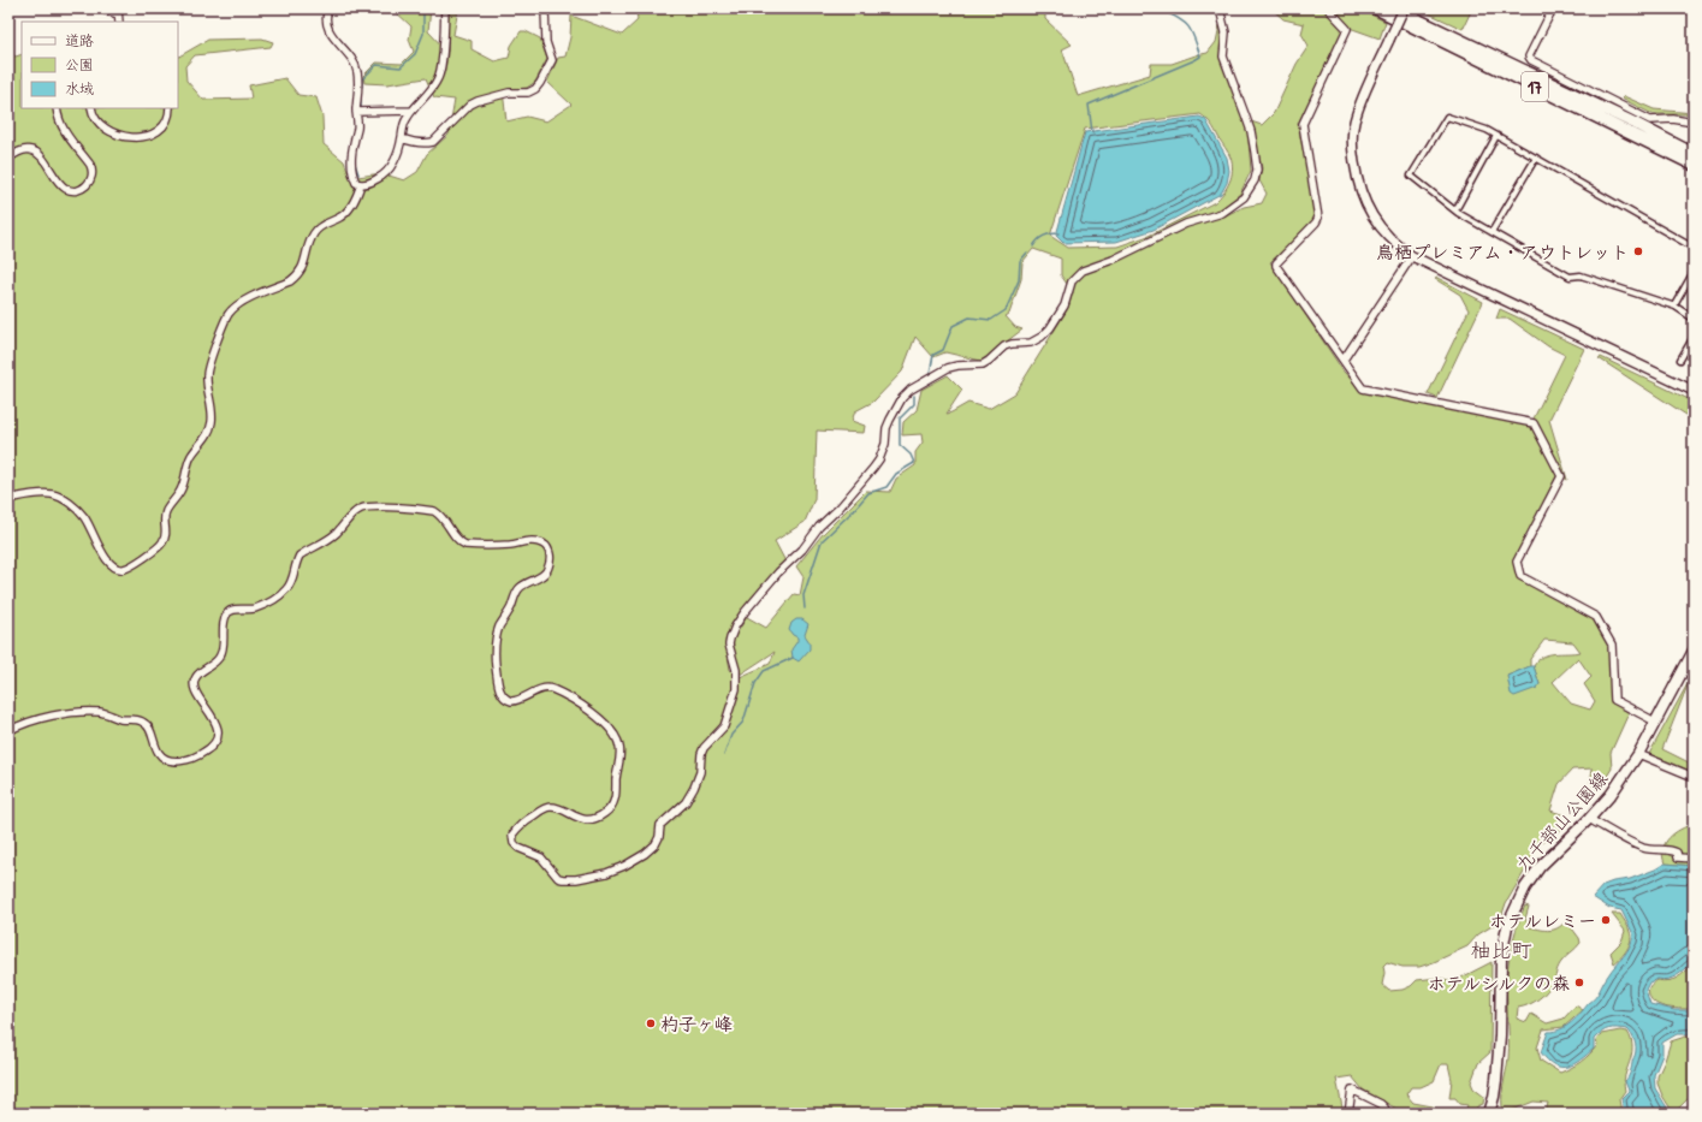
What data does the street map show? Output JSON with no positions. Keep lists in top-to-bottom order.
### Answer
{
  "streets": {
    "main road": ["17", "九千部山公園線"]
  },
  "districts": ["柚比町"],
  "places": [
    "鳥栖プレミアム・アウトレット",
    "ホテルレミー",
    "ホテルシルクの森",
    "杓子ヶ峰"
  ],
  "legend": ["道路", "公園", "水域"]
}
